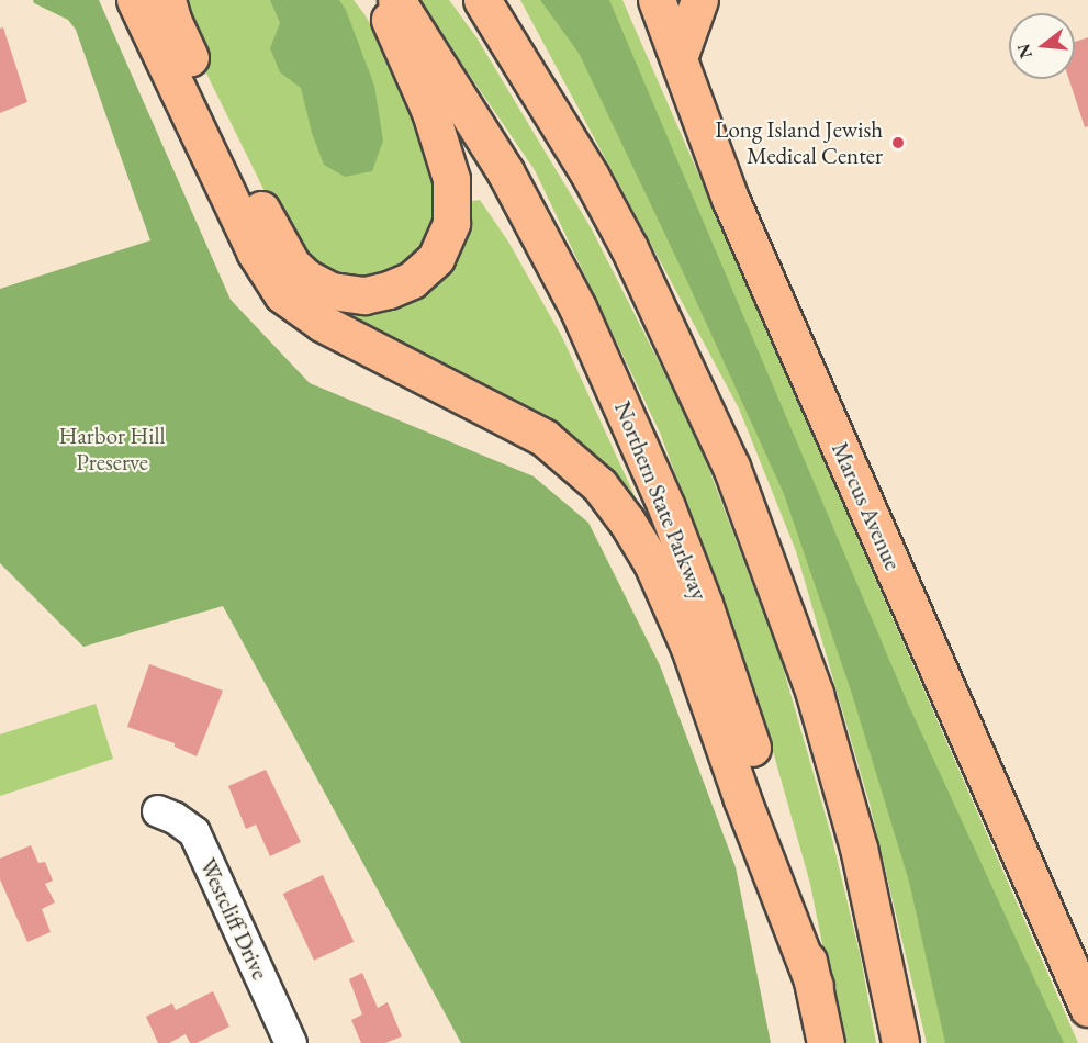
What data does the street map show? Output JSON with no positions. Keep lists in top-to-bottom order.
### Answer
{
  "streets": {
    "main road": ["Northern State Parkway", "Marcus Avenue"],
    "street": ["Westcliff Drive"]
  },
  "parks": ["Harbor Hill Preserve"],
  "places": ["Long Island Jewish Medical Center"],
  "north": "left"
}
